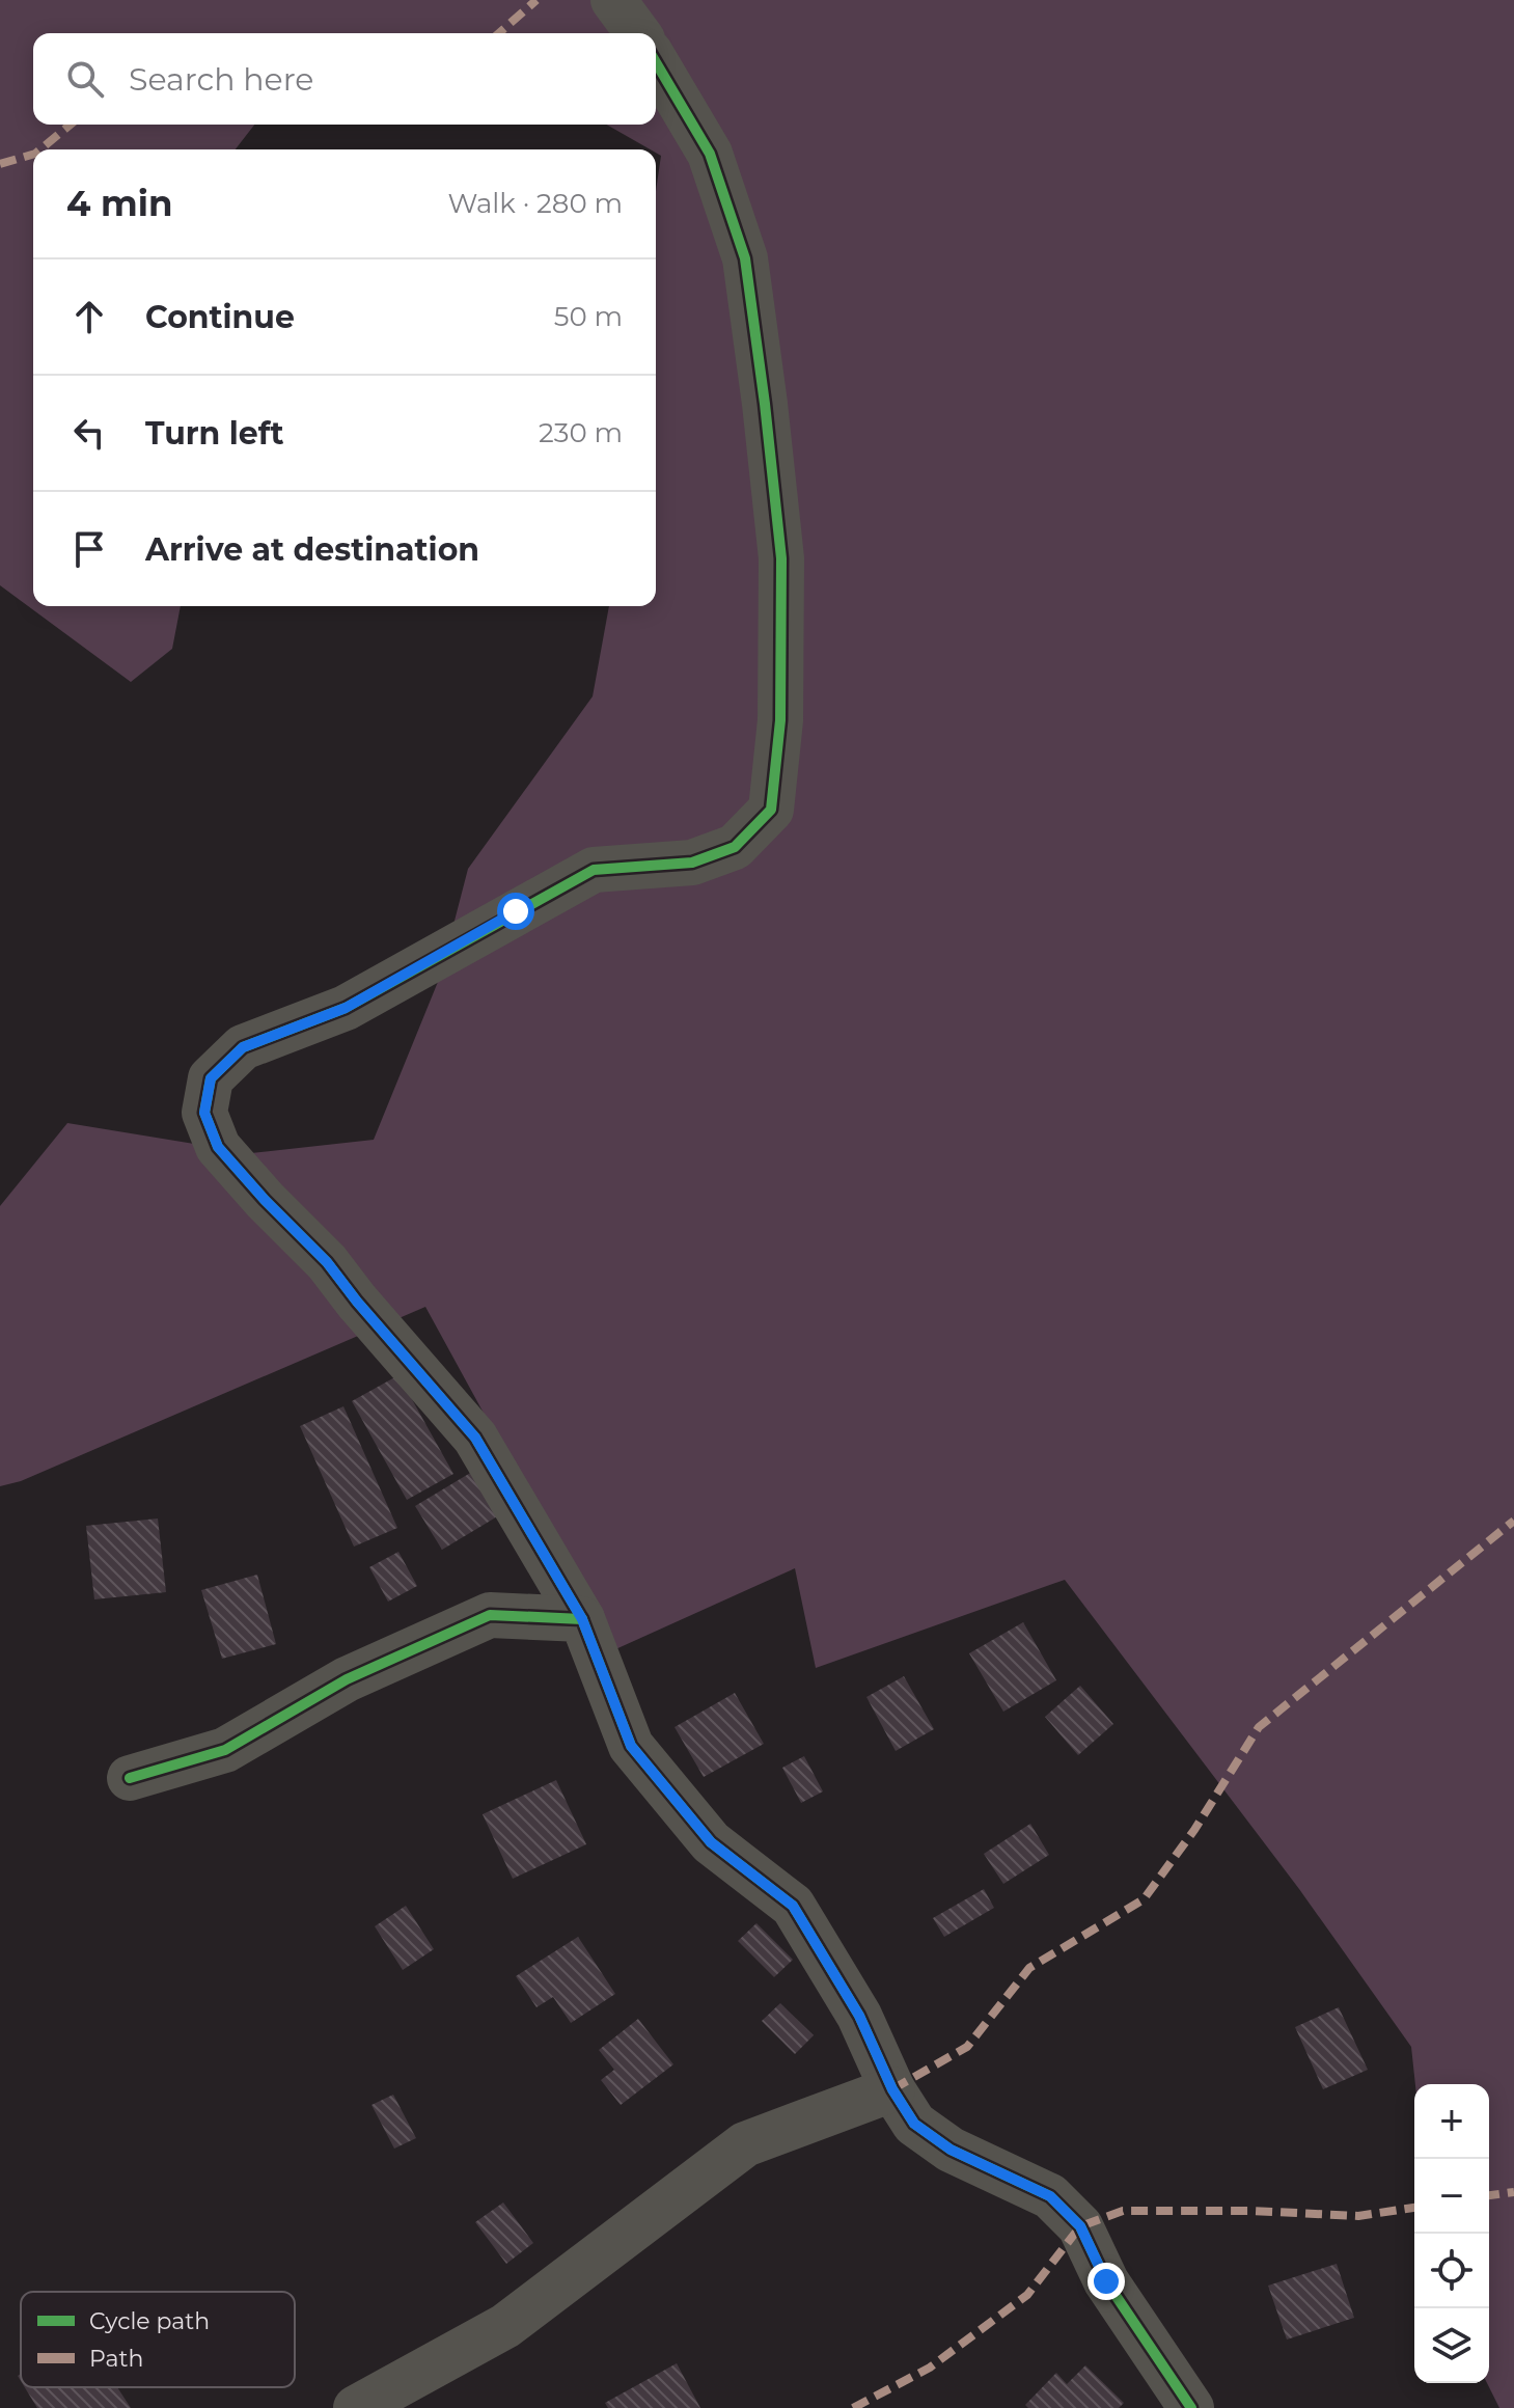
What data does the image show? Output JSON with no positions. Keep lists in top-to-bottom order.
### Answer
{
  "legend": ["Cycle path", "Path"],
  "page": {
    "search": "Search here",
    "heading": ["4 min", "Walk · 280 m"],
    "list": [
      ["Continue", "50 m"],
      ["Turn left", "230 m"],
      "Arrive at destination"
    ],
    "map_buttons": ["+", "−"]
  }
}
